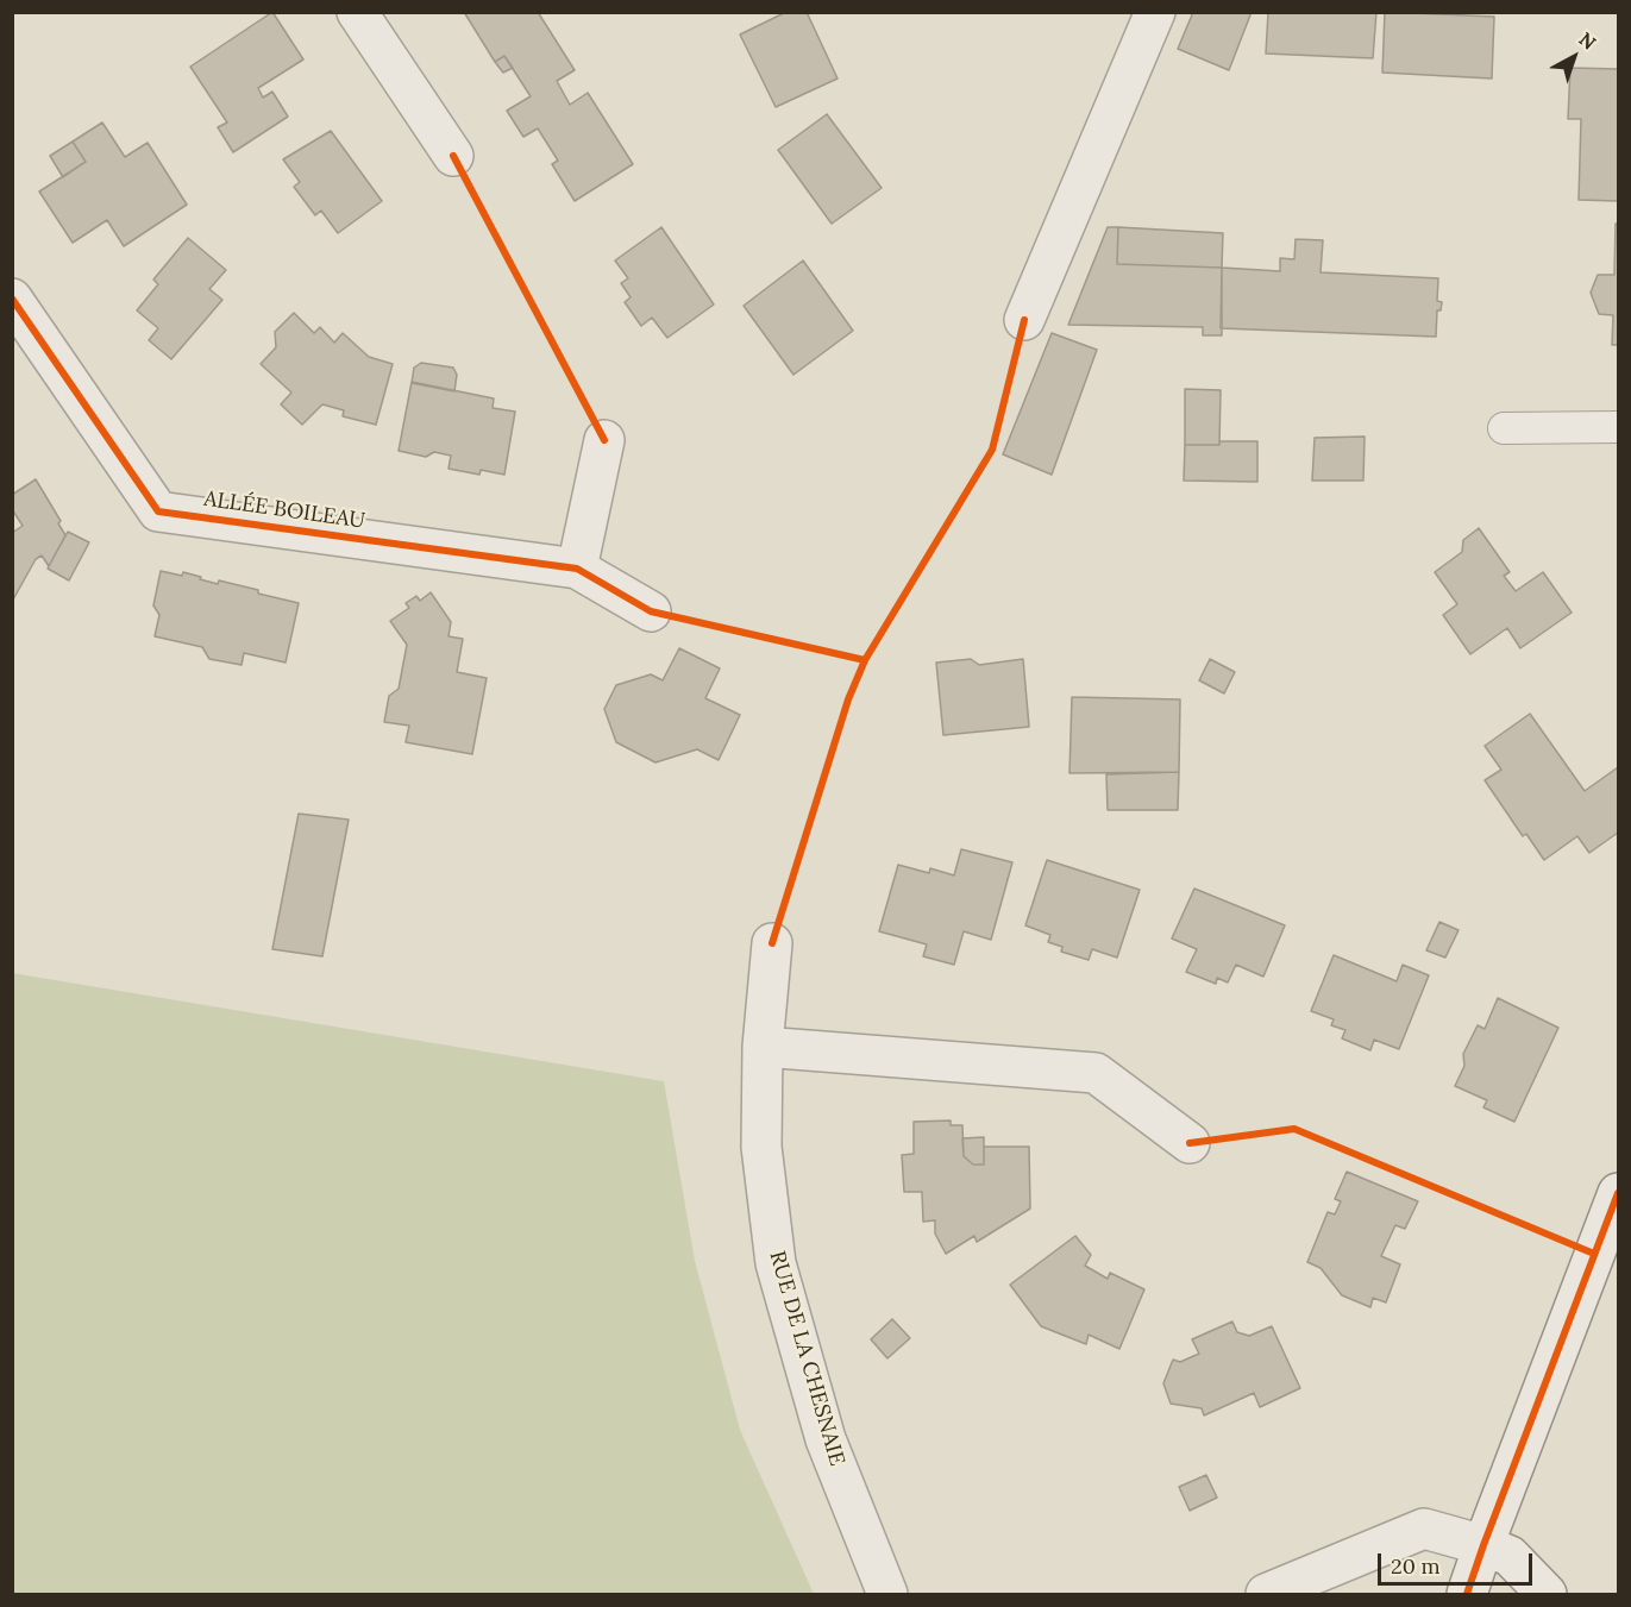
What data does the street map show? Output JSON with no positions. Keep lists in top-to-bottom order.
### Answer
{
  "streets": {
    "street": ["ALLÉE BOILEAU", "RUE DE LA CHESNAIE"]
  },
  "scale_bar": "20 m",
  "north": "top right"
}
